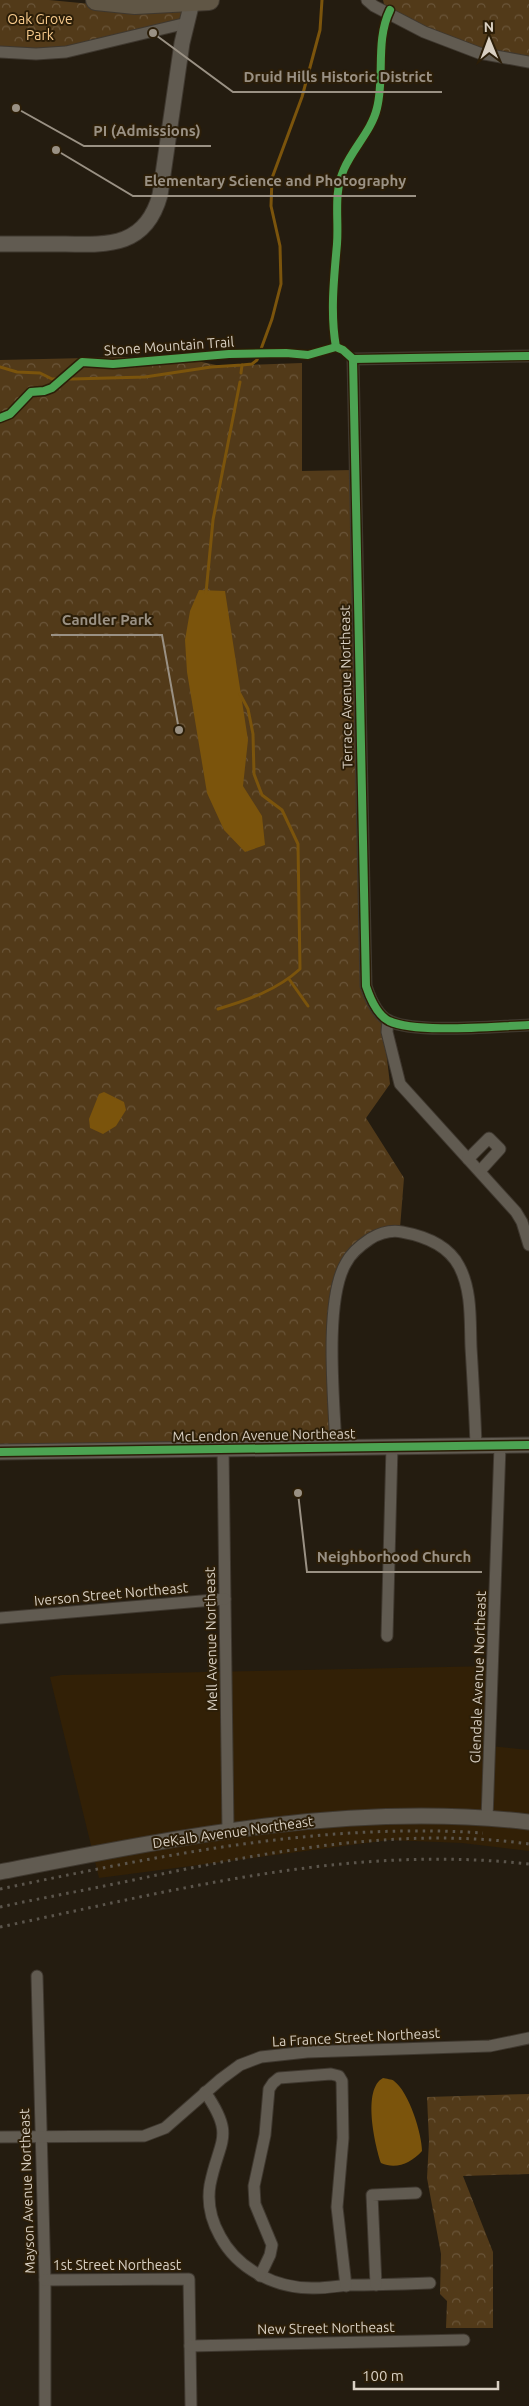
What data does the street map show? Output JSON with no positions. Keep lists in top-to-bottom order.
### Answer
{
  "streets": {
    "street": [
      "Terrace Avenue Northeast",
      "McLendon Avenue Northeast",
      "Iverson Street Northeast",
      "Mell Avenue Northeast",
      "Glendale Avenue Northeast",
      "DeKalb Avenue Northeast",
      "La France Street Northeast",
      "Mayson Avenue Northeast",
      "1st Street Northeast",
      "New Street Northeast"
    ],
    "cycle path": ["Stone Mountain Trail"]
  },
  "crossings": [
    ["McLendon Avenue Northeast", "Mell Avenue Northeast"],
    ["McLendon Avenue Northeast", "Glendale Avenue Northeast"],
    ["Iverson Street Northeast", "Mell Avenue Northeast"],
    ["Mell Avenue Northeast", "DeKalb Avenue Northeast"],
    ["Glendale Avenue Northeast", "DeKalb Avenue Northeast"],
    ["La France Street Northeast", "Mayson Avenue Northeast"],
    ["Mayson Avenue Northeast", "1st Street Northeast"],
    ["1st Street Northeast", "New Street Northeast"]
  ],
  "parks": ["Oak Grove Park"],
  "places": [
    "Druid Hills Historic District",
    "PI (Admissions)",
    "Elementary Science and Photography",
    "Candler Park",
    "Neighborhood Church"
  ],
  "scale_bar": "100 m",
  "north": "top"
}
